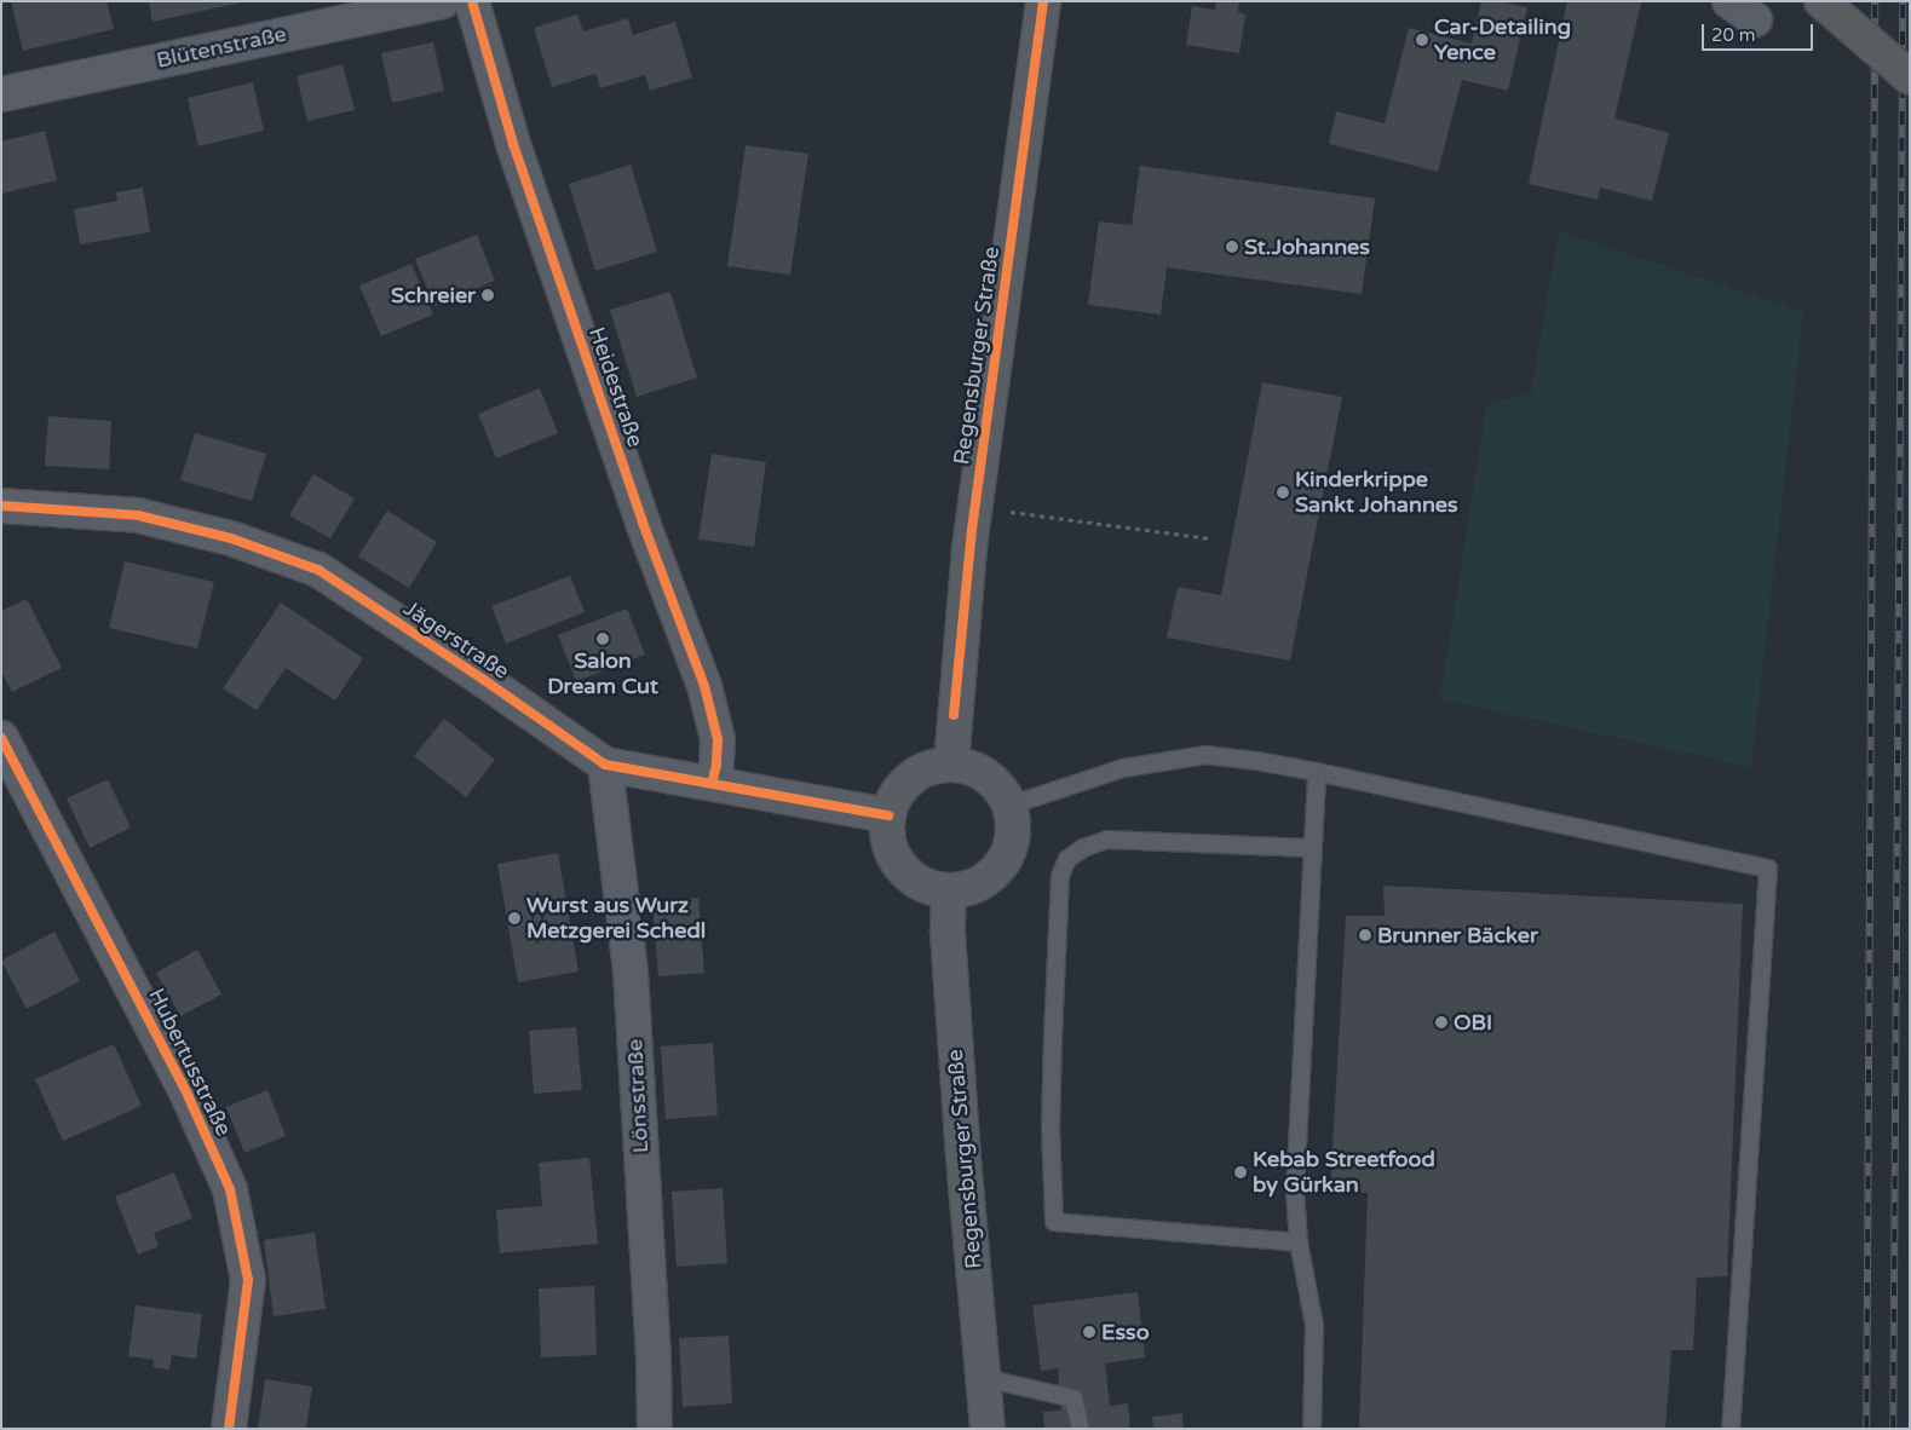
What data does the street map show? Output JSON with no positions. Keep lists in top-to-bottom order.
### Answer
{
  "streets": {
    "main road": ["Regensburger Straße"],
    "street": [
      "Blütenstraße",
      "Heidestraße",
      "Jägerstraße",
      "Hubertusstraße",
      "Lönsstraße"
    ]
  },
  "crossings": [
    ["Regensburger Straße", "Jägerstraße"],
    ["Heidestraße", "Jägerstraße"],
    ["Jägerstraße", "Lönsstraße"]
  ],
  "places": [
    "Car-Detailing Yence",
    "St.Johannes",
    "Schreier",
    "Kinderkrippe Sankt Johannes",
    "Salon Dream Cut",
    "Wurst aus Wurz Metzgerei Schedl",
    "Brunner Bäcker",
    "OBI",
    "Kebab Streetfood by Gürkan",
    "Esso"
  ],
  "scale_bar": "20 m"
}
